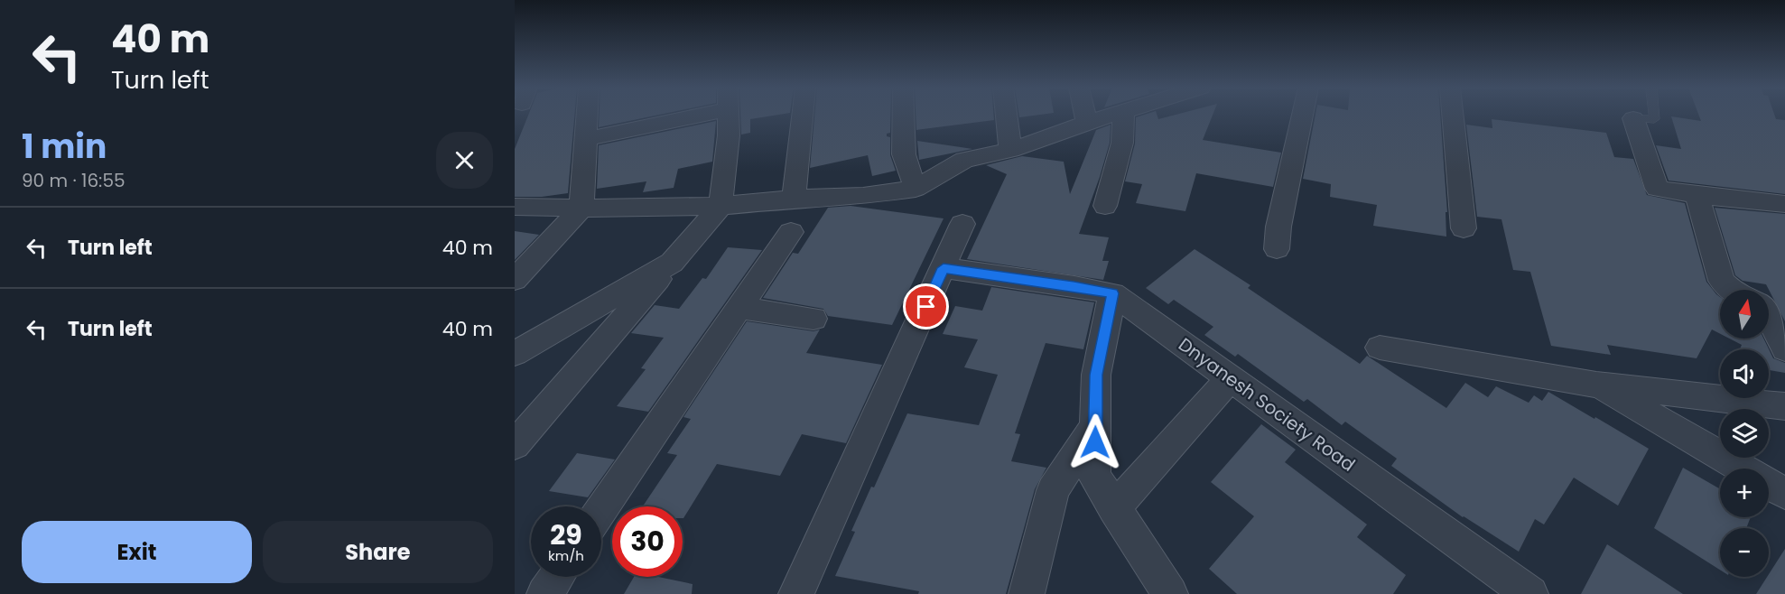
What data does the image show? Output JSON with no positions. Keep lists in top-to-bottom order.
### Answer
{
  "streets": {
    "street": ["Dnyanesh Society Road"]
  },
  "north": "top",
  "page": {
    "turn": ["40 m", "Turn left"],
    "heading": ["1 min", "90 m · 16:55"],
    "list": [
      {
        "name": "Turn left",
        "value": "40 m"
      },
      {
        "name": "Turn left",
        "value": "40 m"
      }
    ],
    "map_buttons": ["+", "−"],
    "speed": "29 km/h",
    "limit": "30",
    "buttons": ["Exit", "Share"]
  }
}
